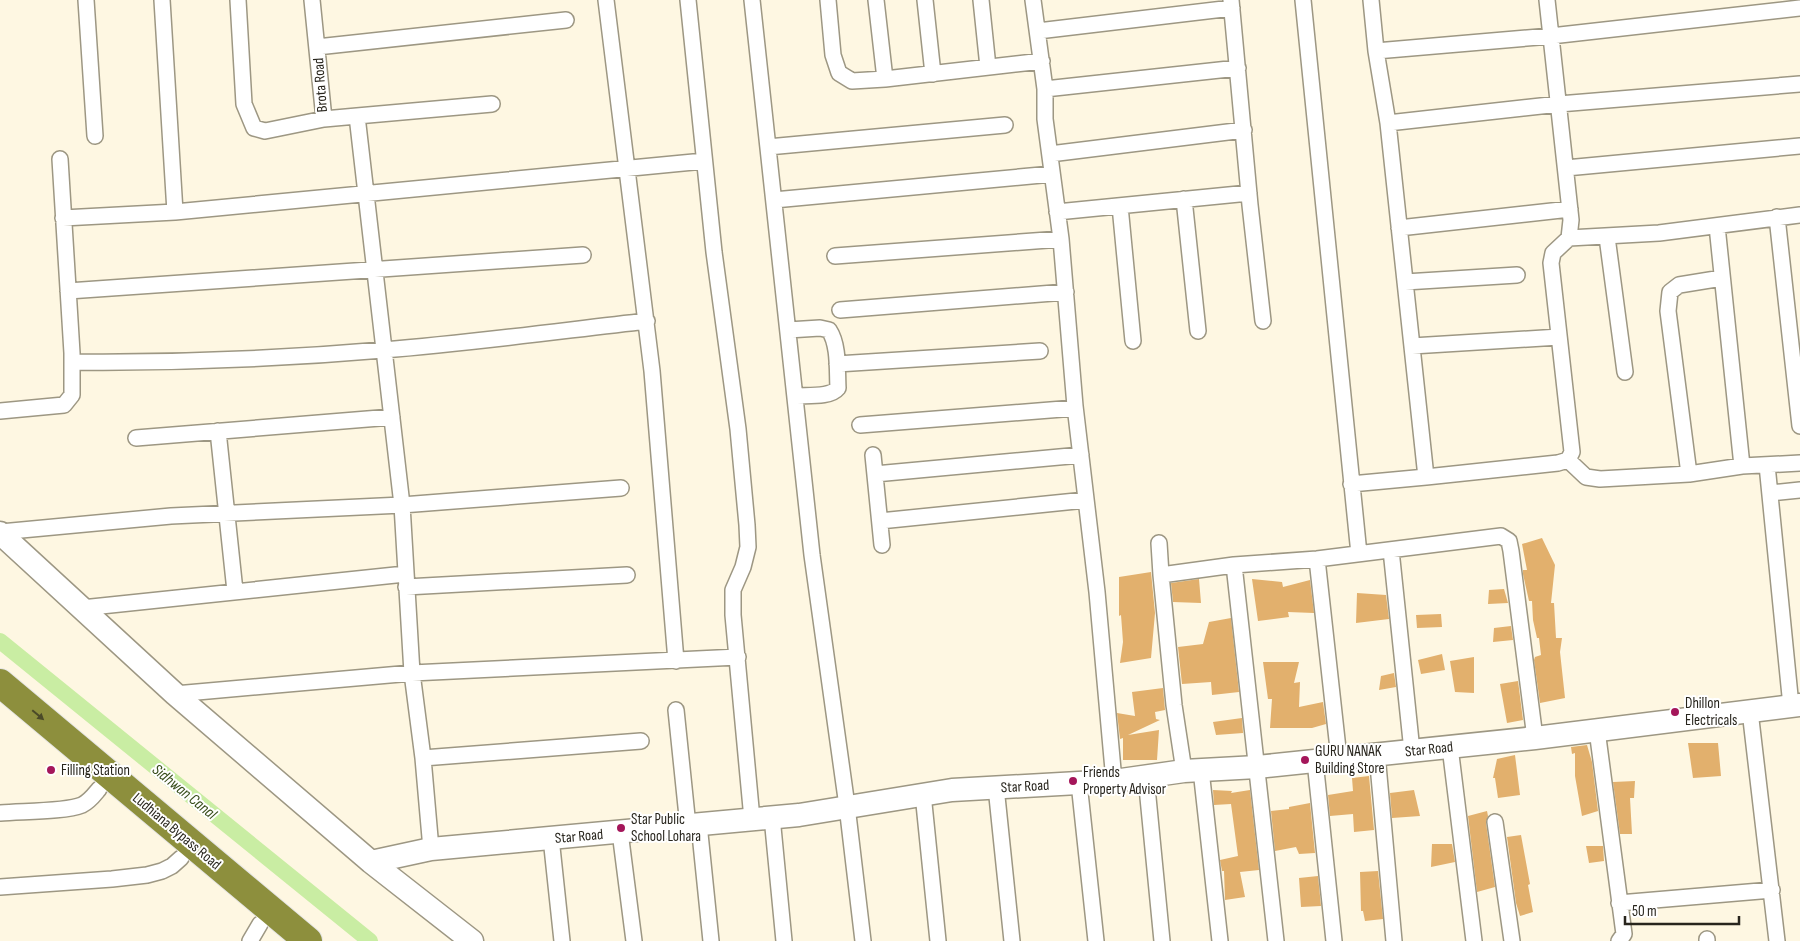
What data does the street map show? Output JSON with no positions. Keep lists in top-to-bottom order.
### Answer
{
  "streets": {
    "highway": ["Ludhiana Bypass Road"],
    "street": ["Brota Road", "Star Road"]
  },
  "water": ["Sidhwan Canal"],
  "places": [
    "Dhillon Electricals",
    "GURU NANAK Building Store",
    "Filling Station",
    "Friends Property Advisor",
    "Star Public School Lohara"
  ],
  "scale_bar": "50 m"
}
